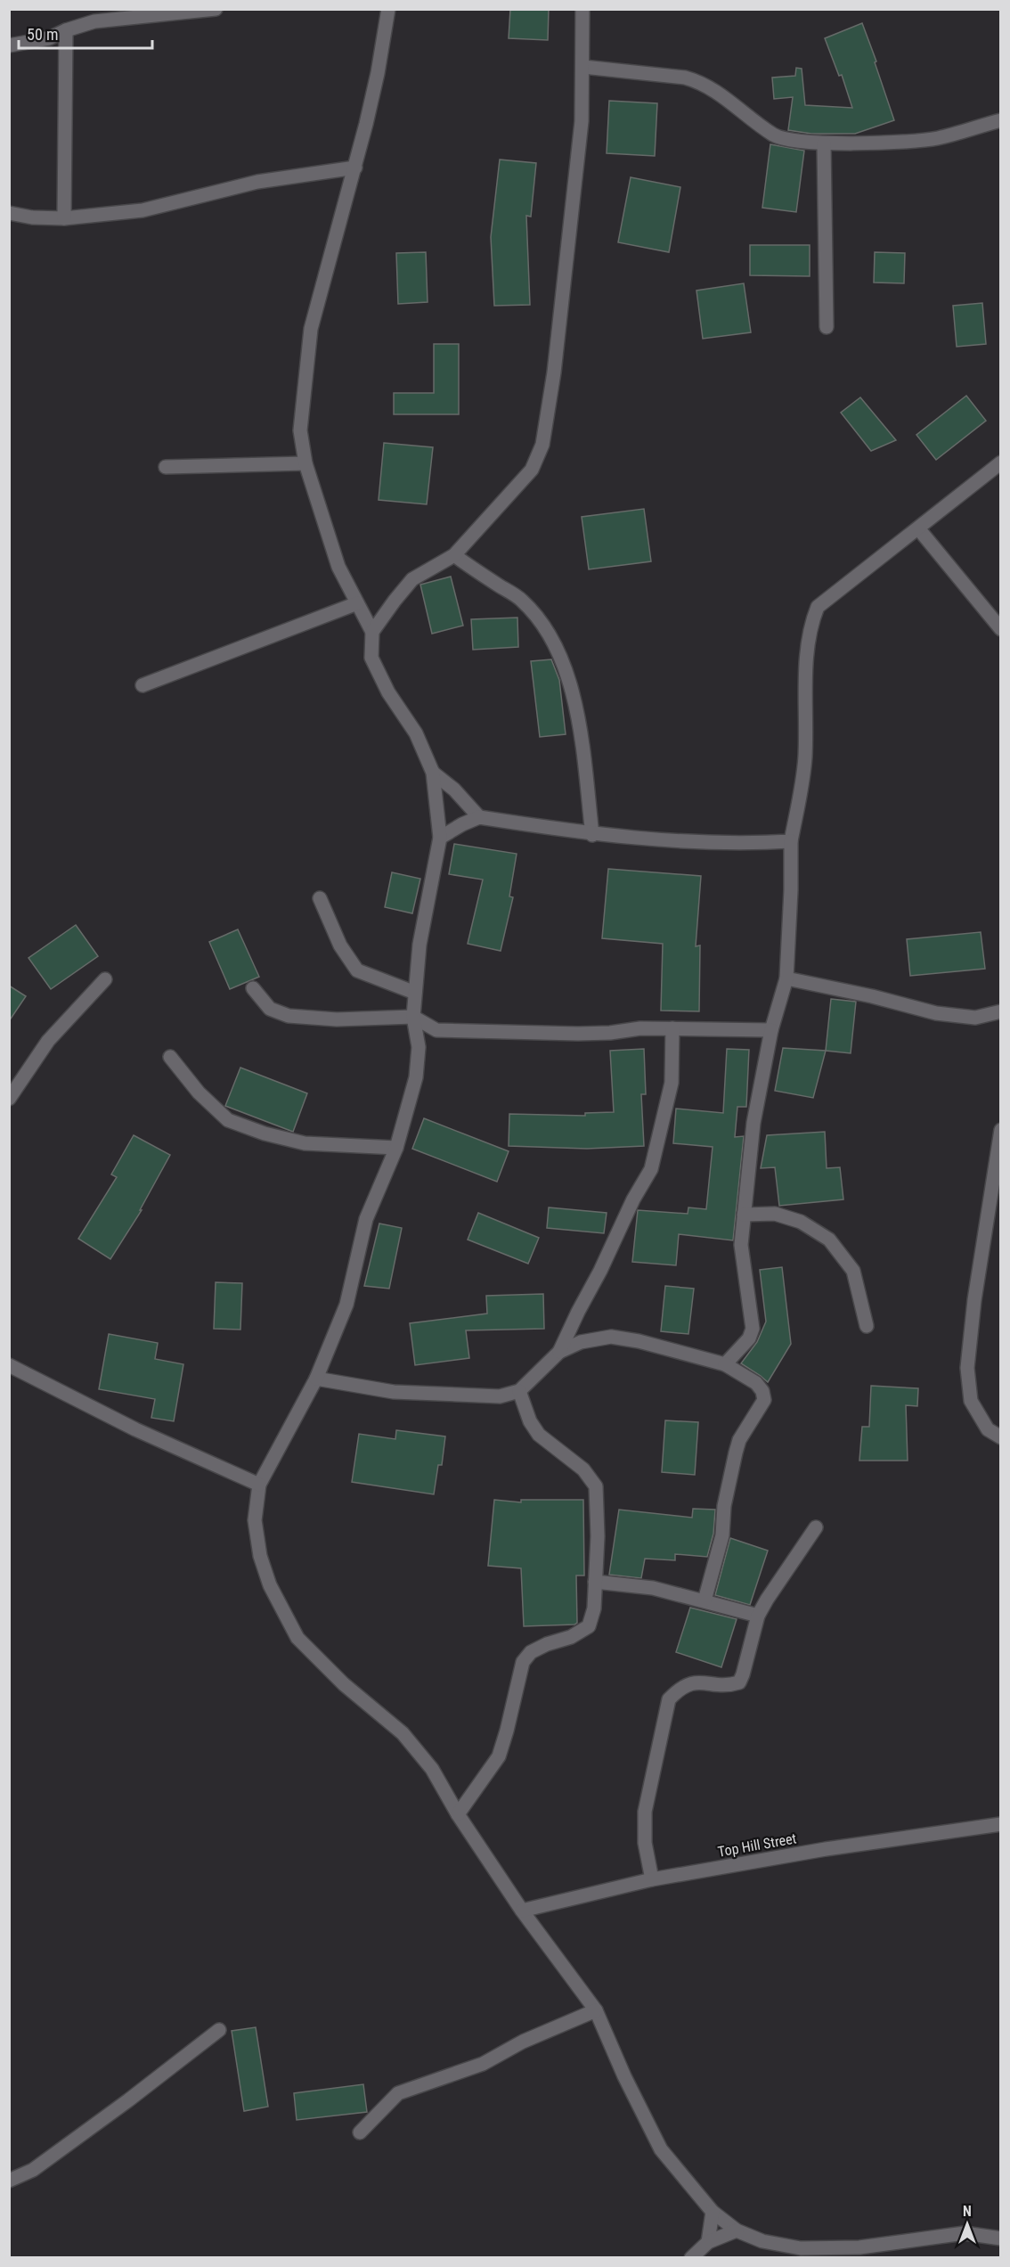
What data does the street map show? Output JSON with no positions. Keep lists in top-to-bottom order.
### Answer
{
  "streets": {
    "street": ["Top Hill Street"]
  },
  "scale_bar": "50 m",
  "north": "top"
}
